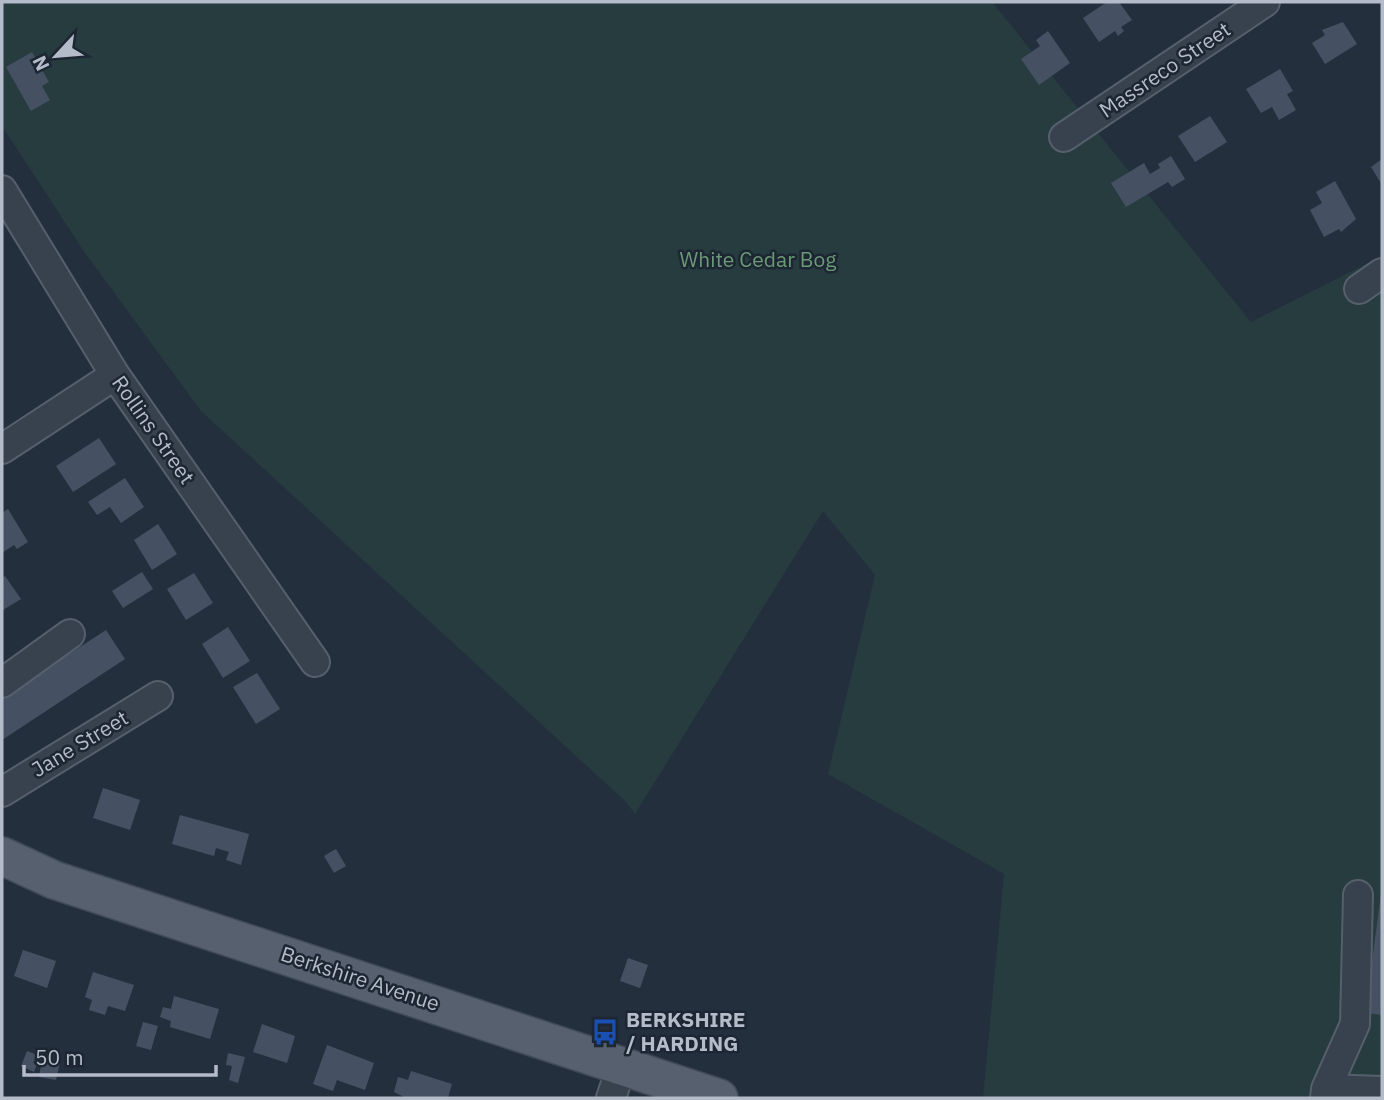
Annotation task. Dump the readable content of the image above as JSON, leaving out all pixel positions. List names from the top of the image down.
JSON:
{
  "streets": {
    "main road": ["Berkshire Avenue"],
    "street": ["Massreco Street", "Rollins Street", "Jane Street"]
  },
  "parks": ["White Cedar Bog"],
  "places": {
    "bus stop": ["BERKSHIRE / HARDING"]
  },
  "scale_bar": "50 m",
  "north": "bottom left"
}
